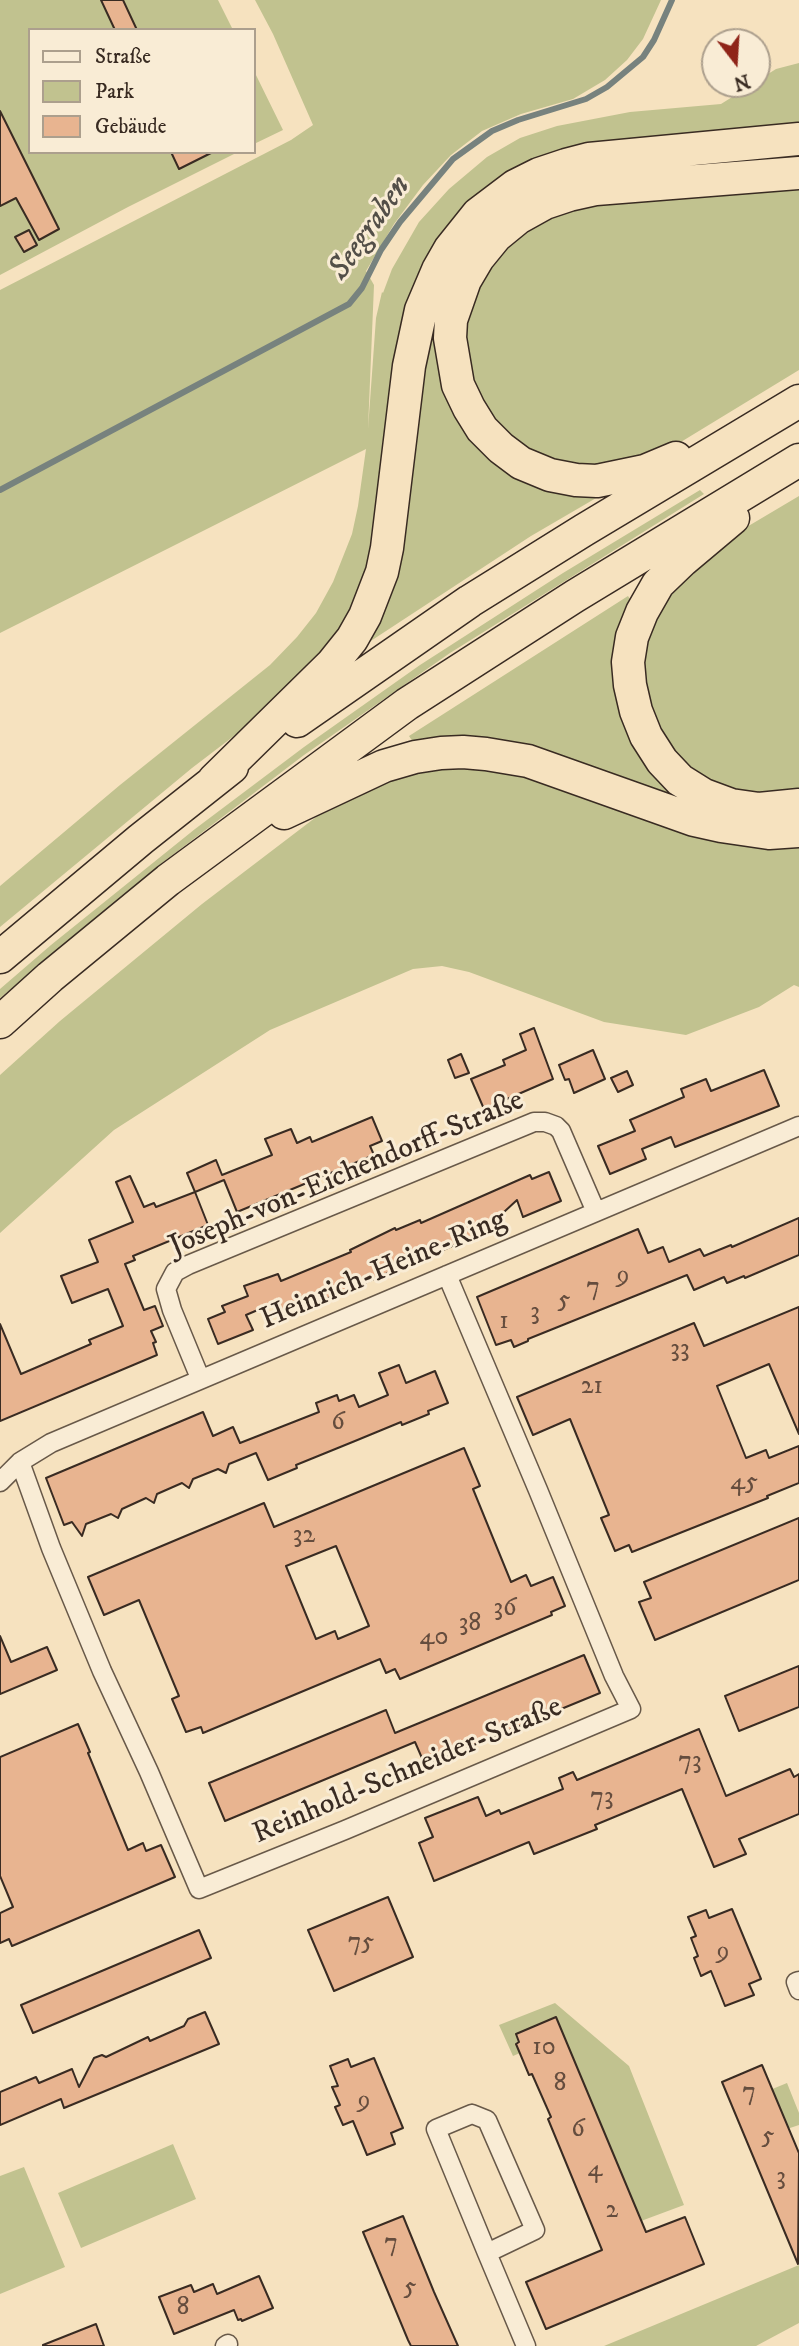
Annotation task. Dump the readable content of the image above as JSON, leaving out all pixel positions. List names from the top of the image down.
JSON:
{
  "streets": {
    "street": ["Joseph-von-Eichendorff-Straße", "Heinrich-Heine-Ring", "Reinhold-Schneider-Straße"]
  },
  "crossings": [
    ["Joseph-von-Eichendorff-Straße", "Heinrich-Heine-Ring"],
    ["Heinrich-Heine-Ring", "Reinhold-Schneider-Straße"]
  ],
  "water": ["Seegraben"],
  "house_numbers": [
    "9",
    "7",
    "5",
    "3",
    "1",
    "33",
    "21",
    "6",
    "45",
    "32",
    "36",
    "38",
    "40",
    "73",
    "73",
    "75",
    "9",
    "10",
    "8",
    "7",
    "9",
    "6",
    "5",
    "4",
    "3",
    "2",
    "7",
    "5",
    "8"
  ],
  "legend": ["Straße", "Park", "Gebäude"],
  "north": "bottom"
}
